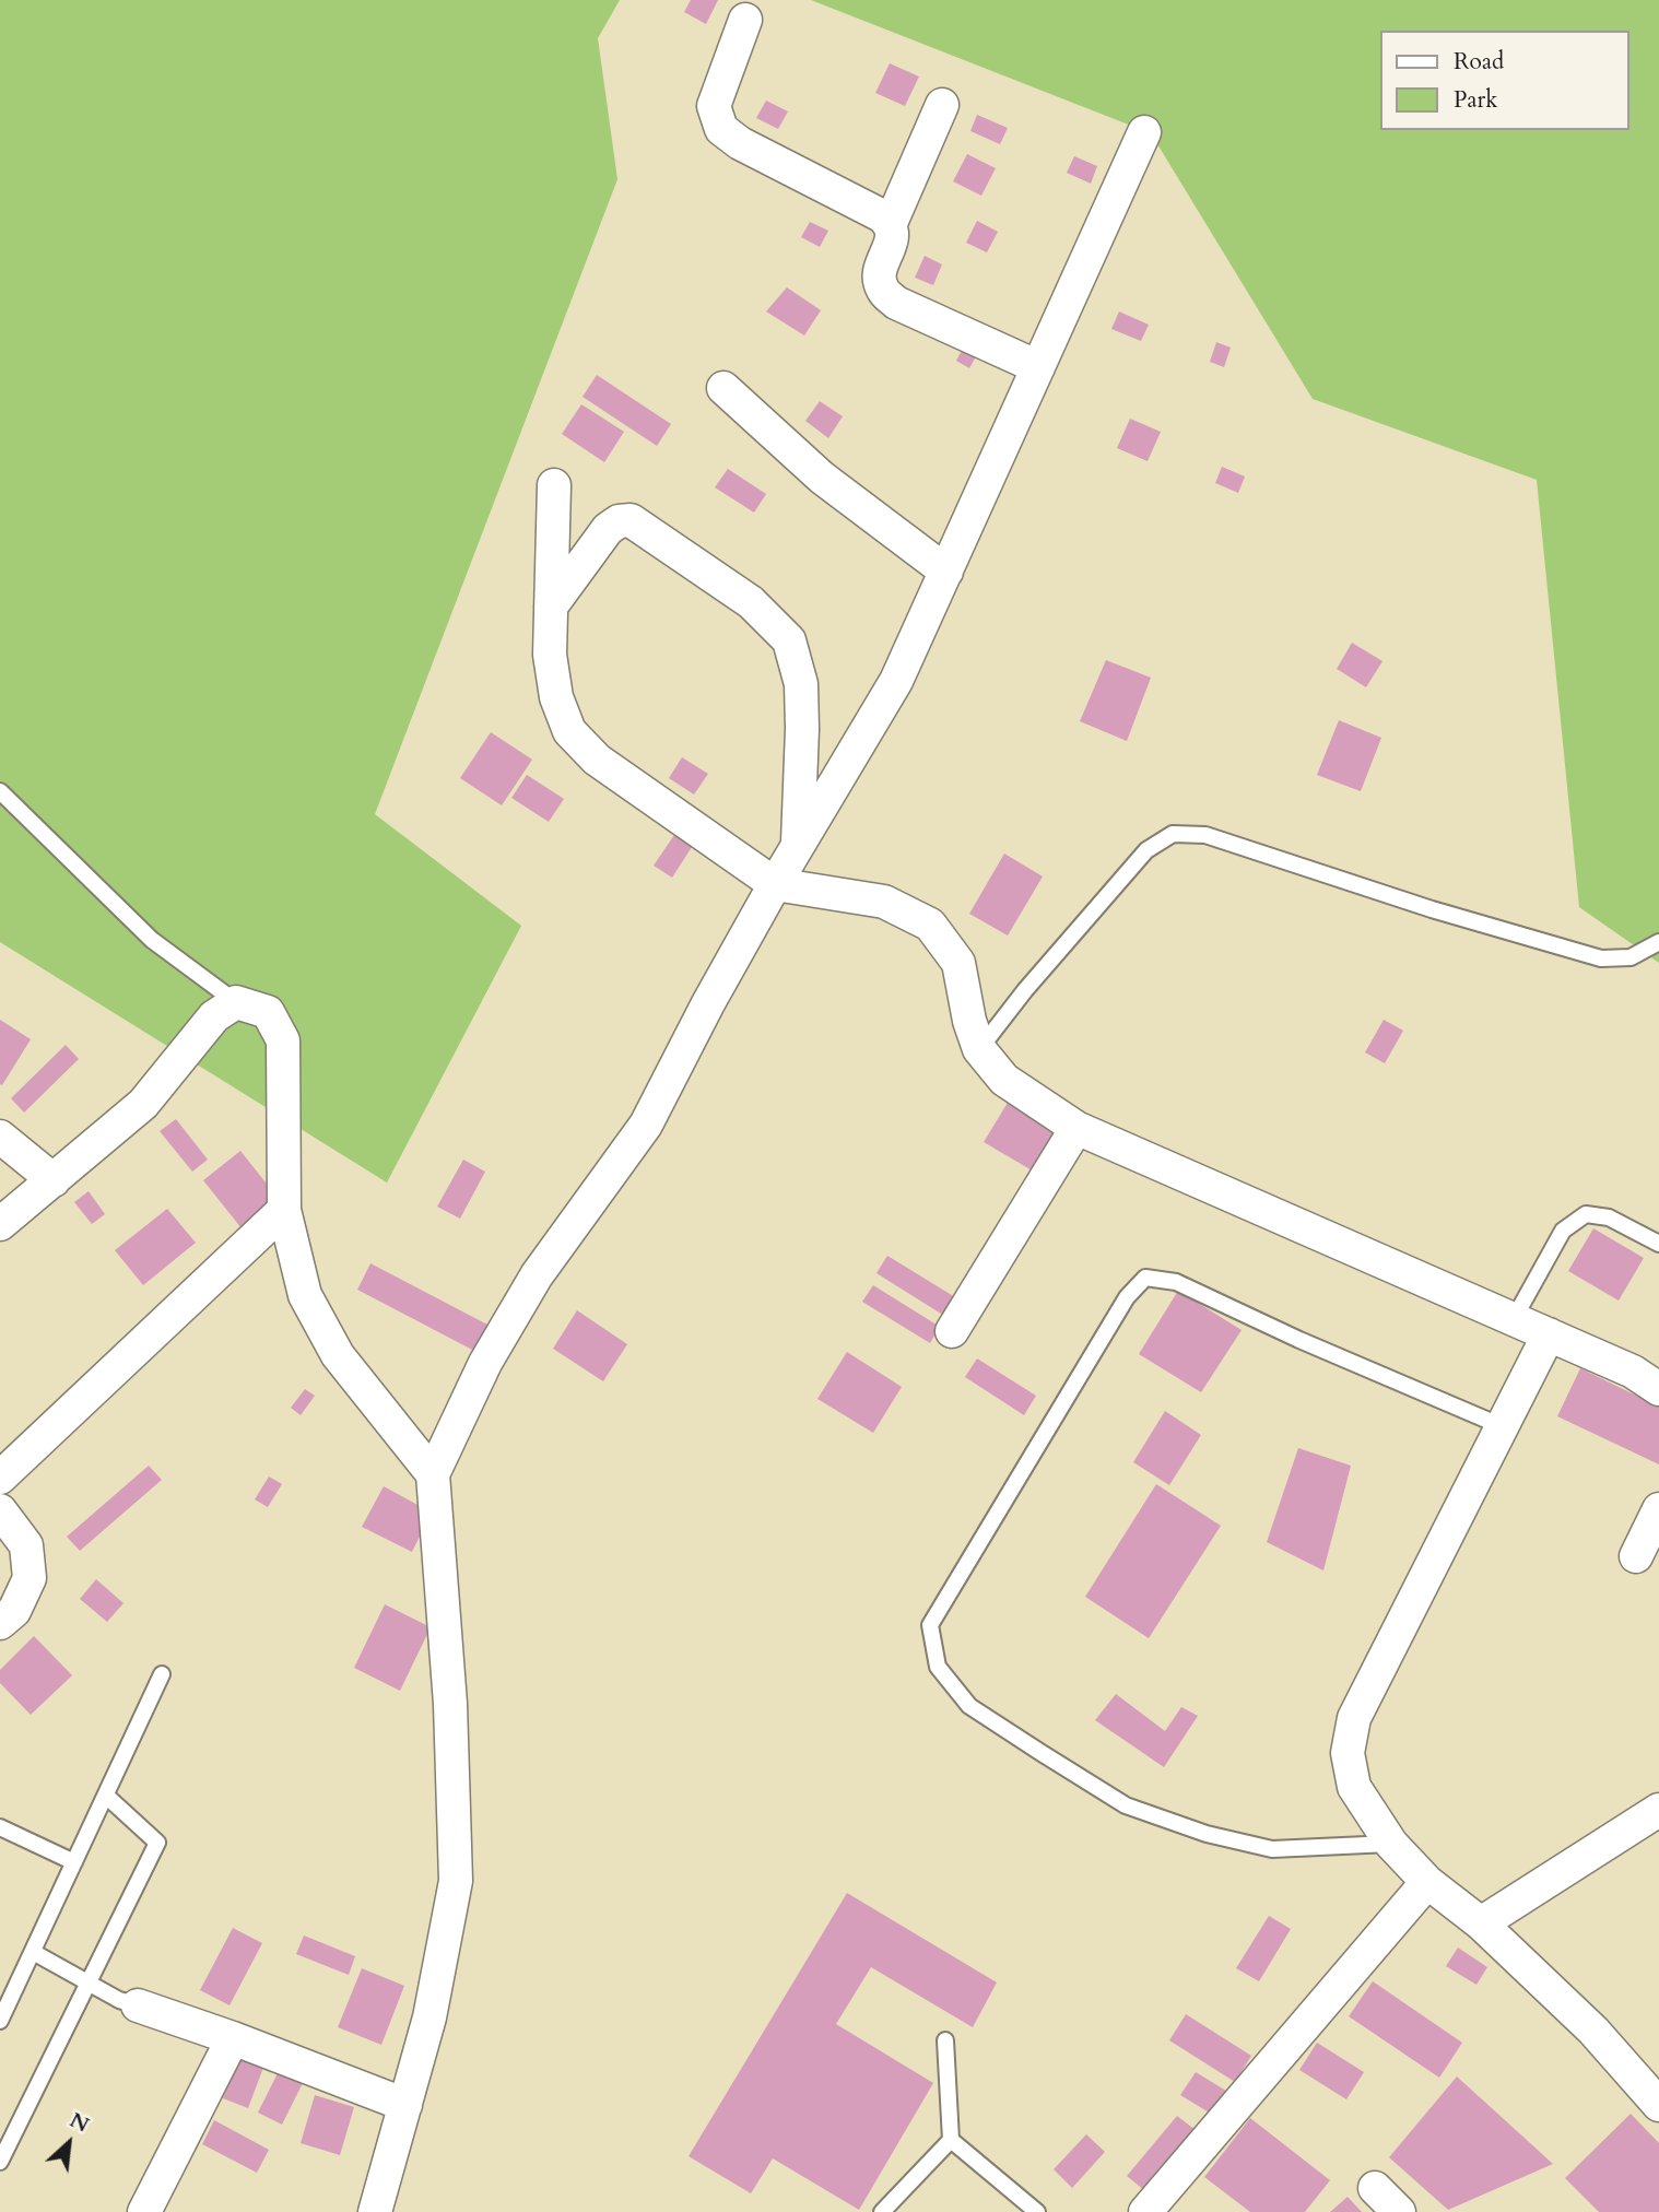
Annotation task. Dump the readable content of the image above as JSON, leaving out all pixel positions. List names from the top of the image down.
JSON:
{
  "legend": ["Road", "Park"],
  "north": "top right"
}
